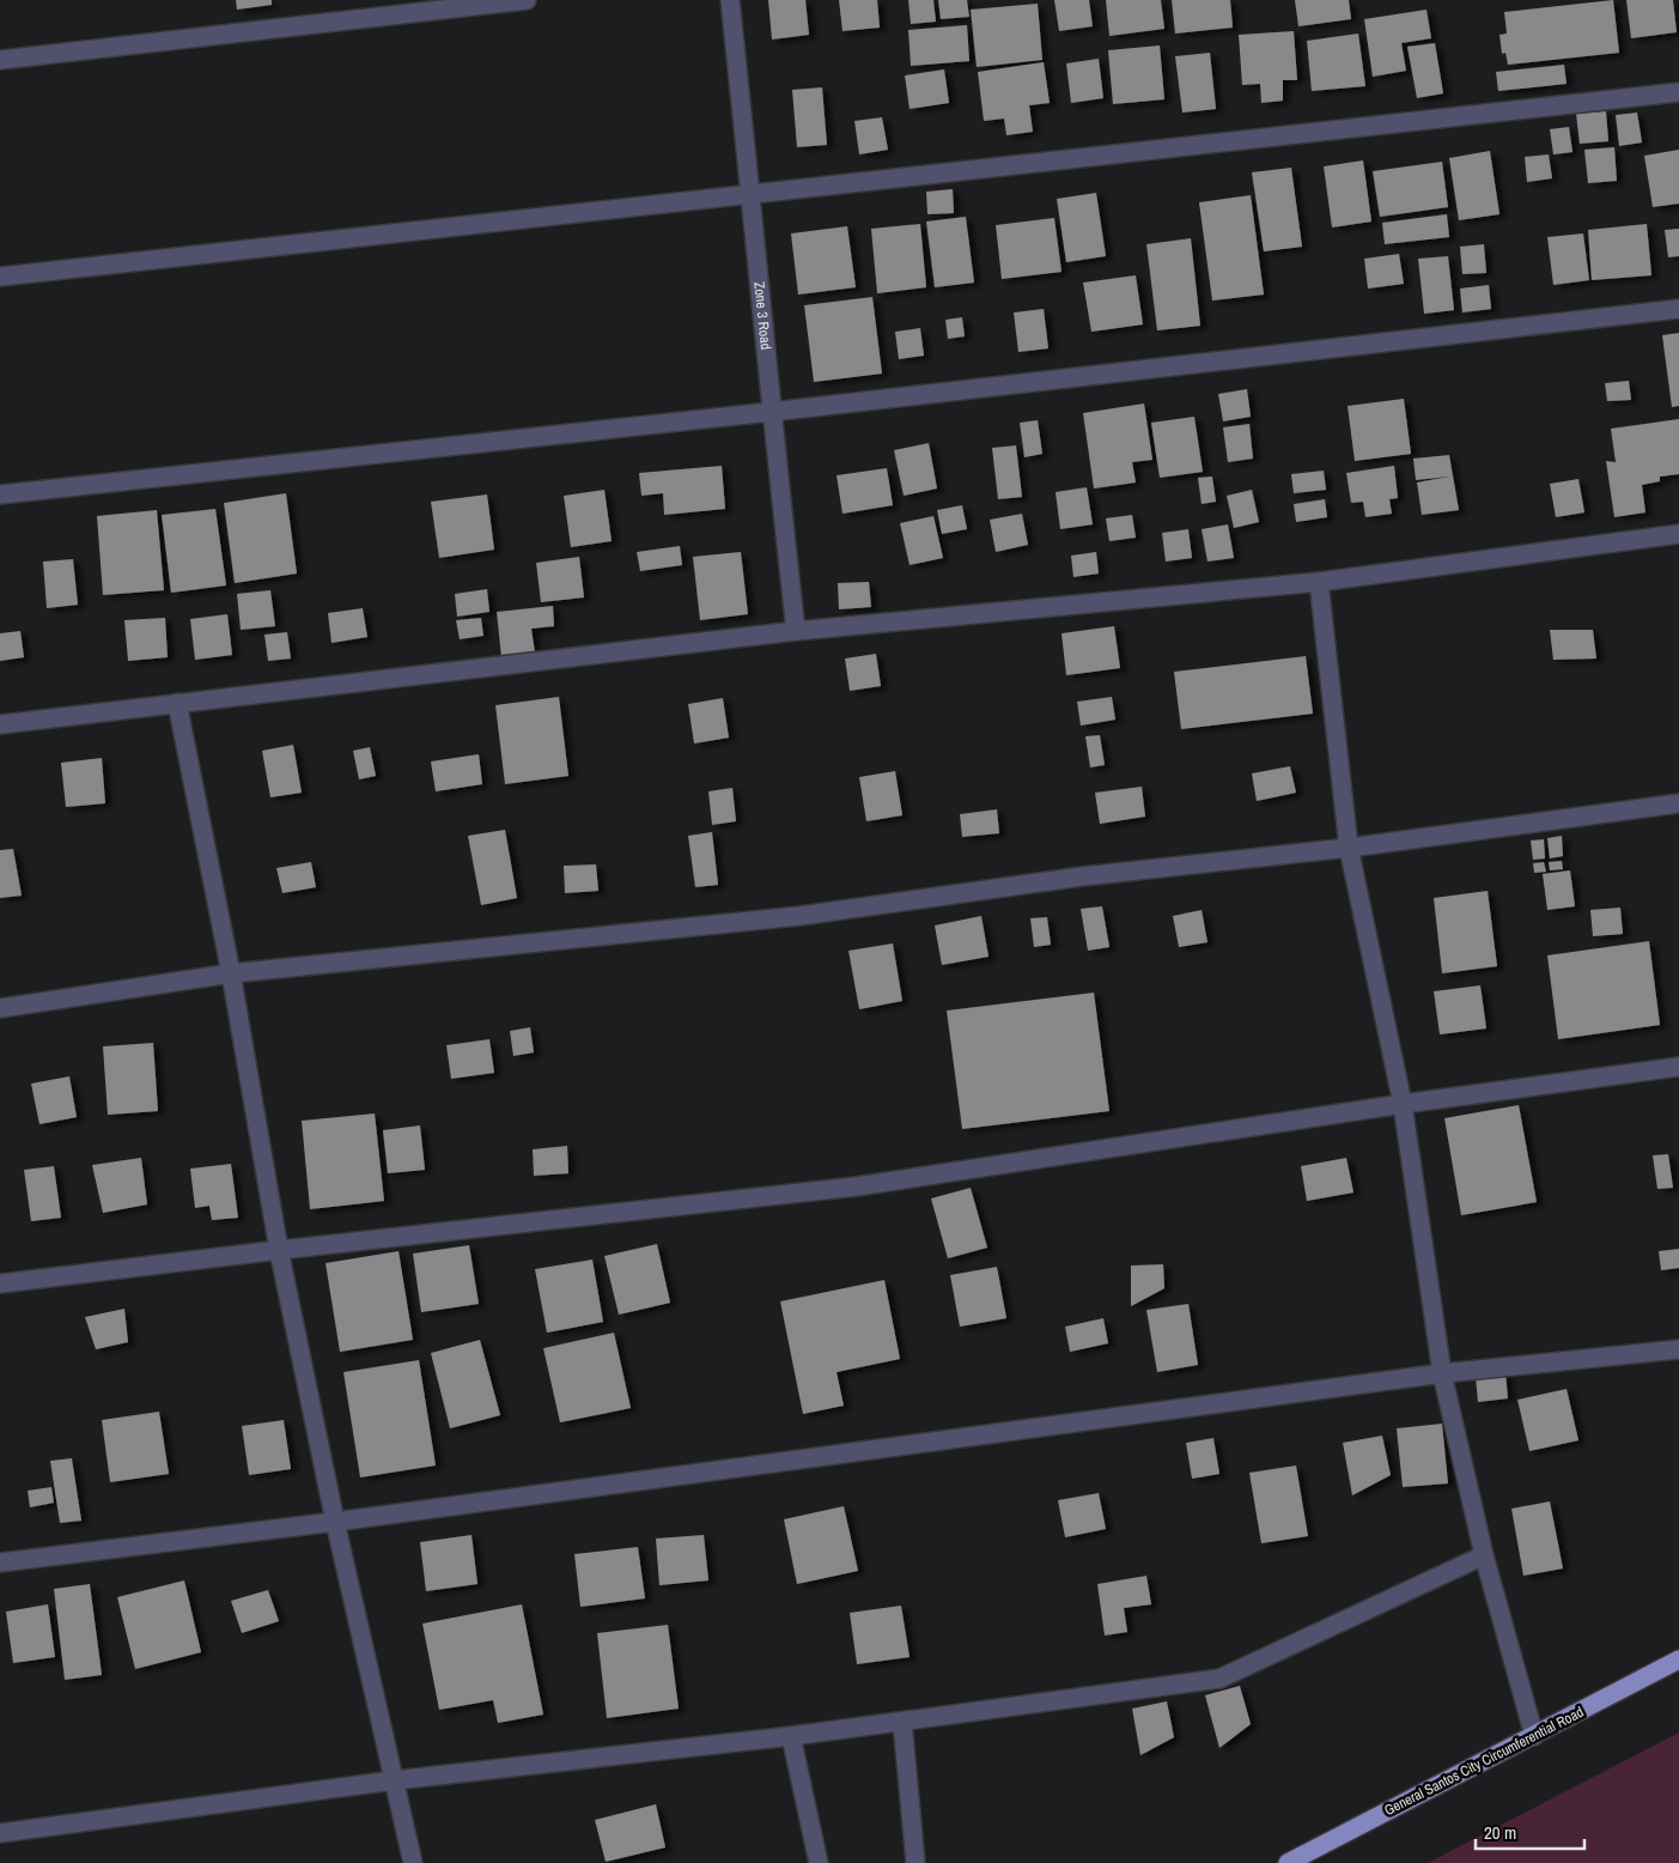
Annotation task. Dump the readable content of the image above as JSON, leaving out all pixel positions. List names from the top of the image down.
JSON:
{
  "streets": {
    "main road": ["General Santos City Circumferential Road"],
    "street": ["Zone 3 Road"]
  },
  "scale_bar": "20 m"
}
